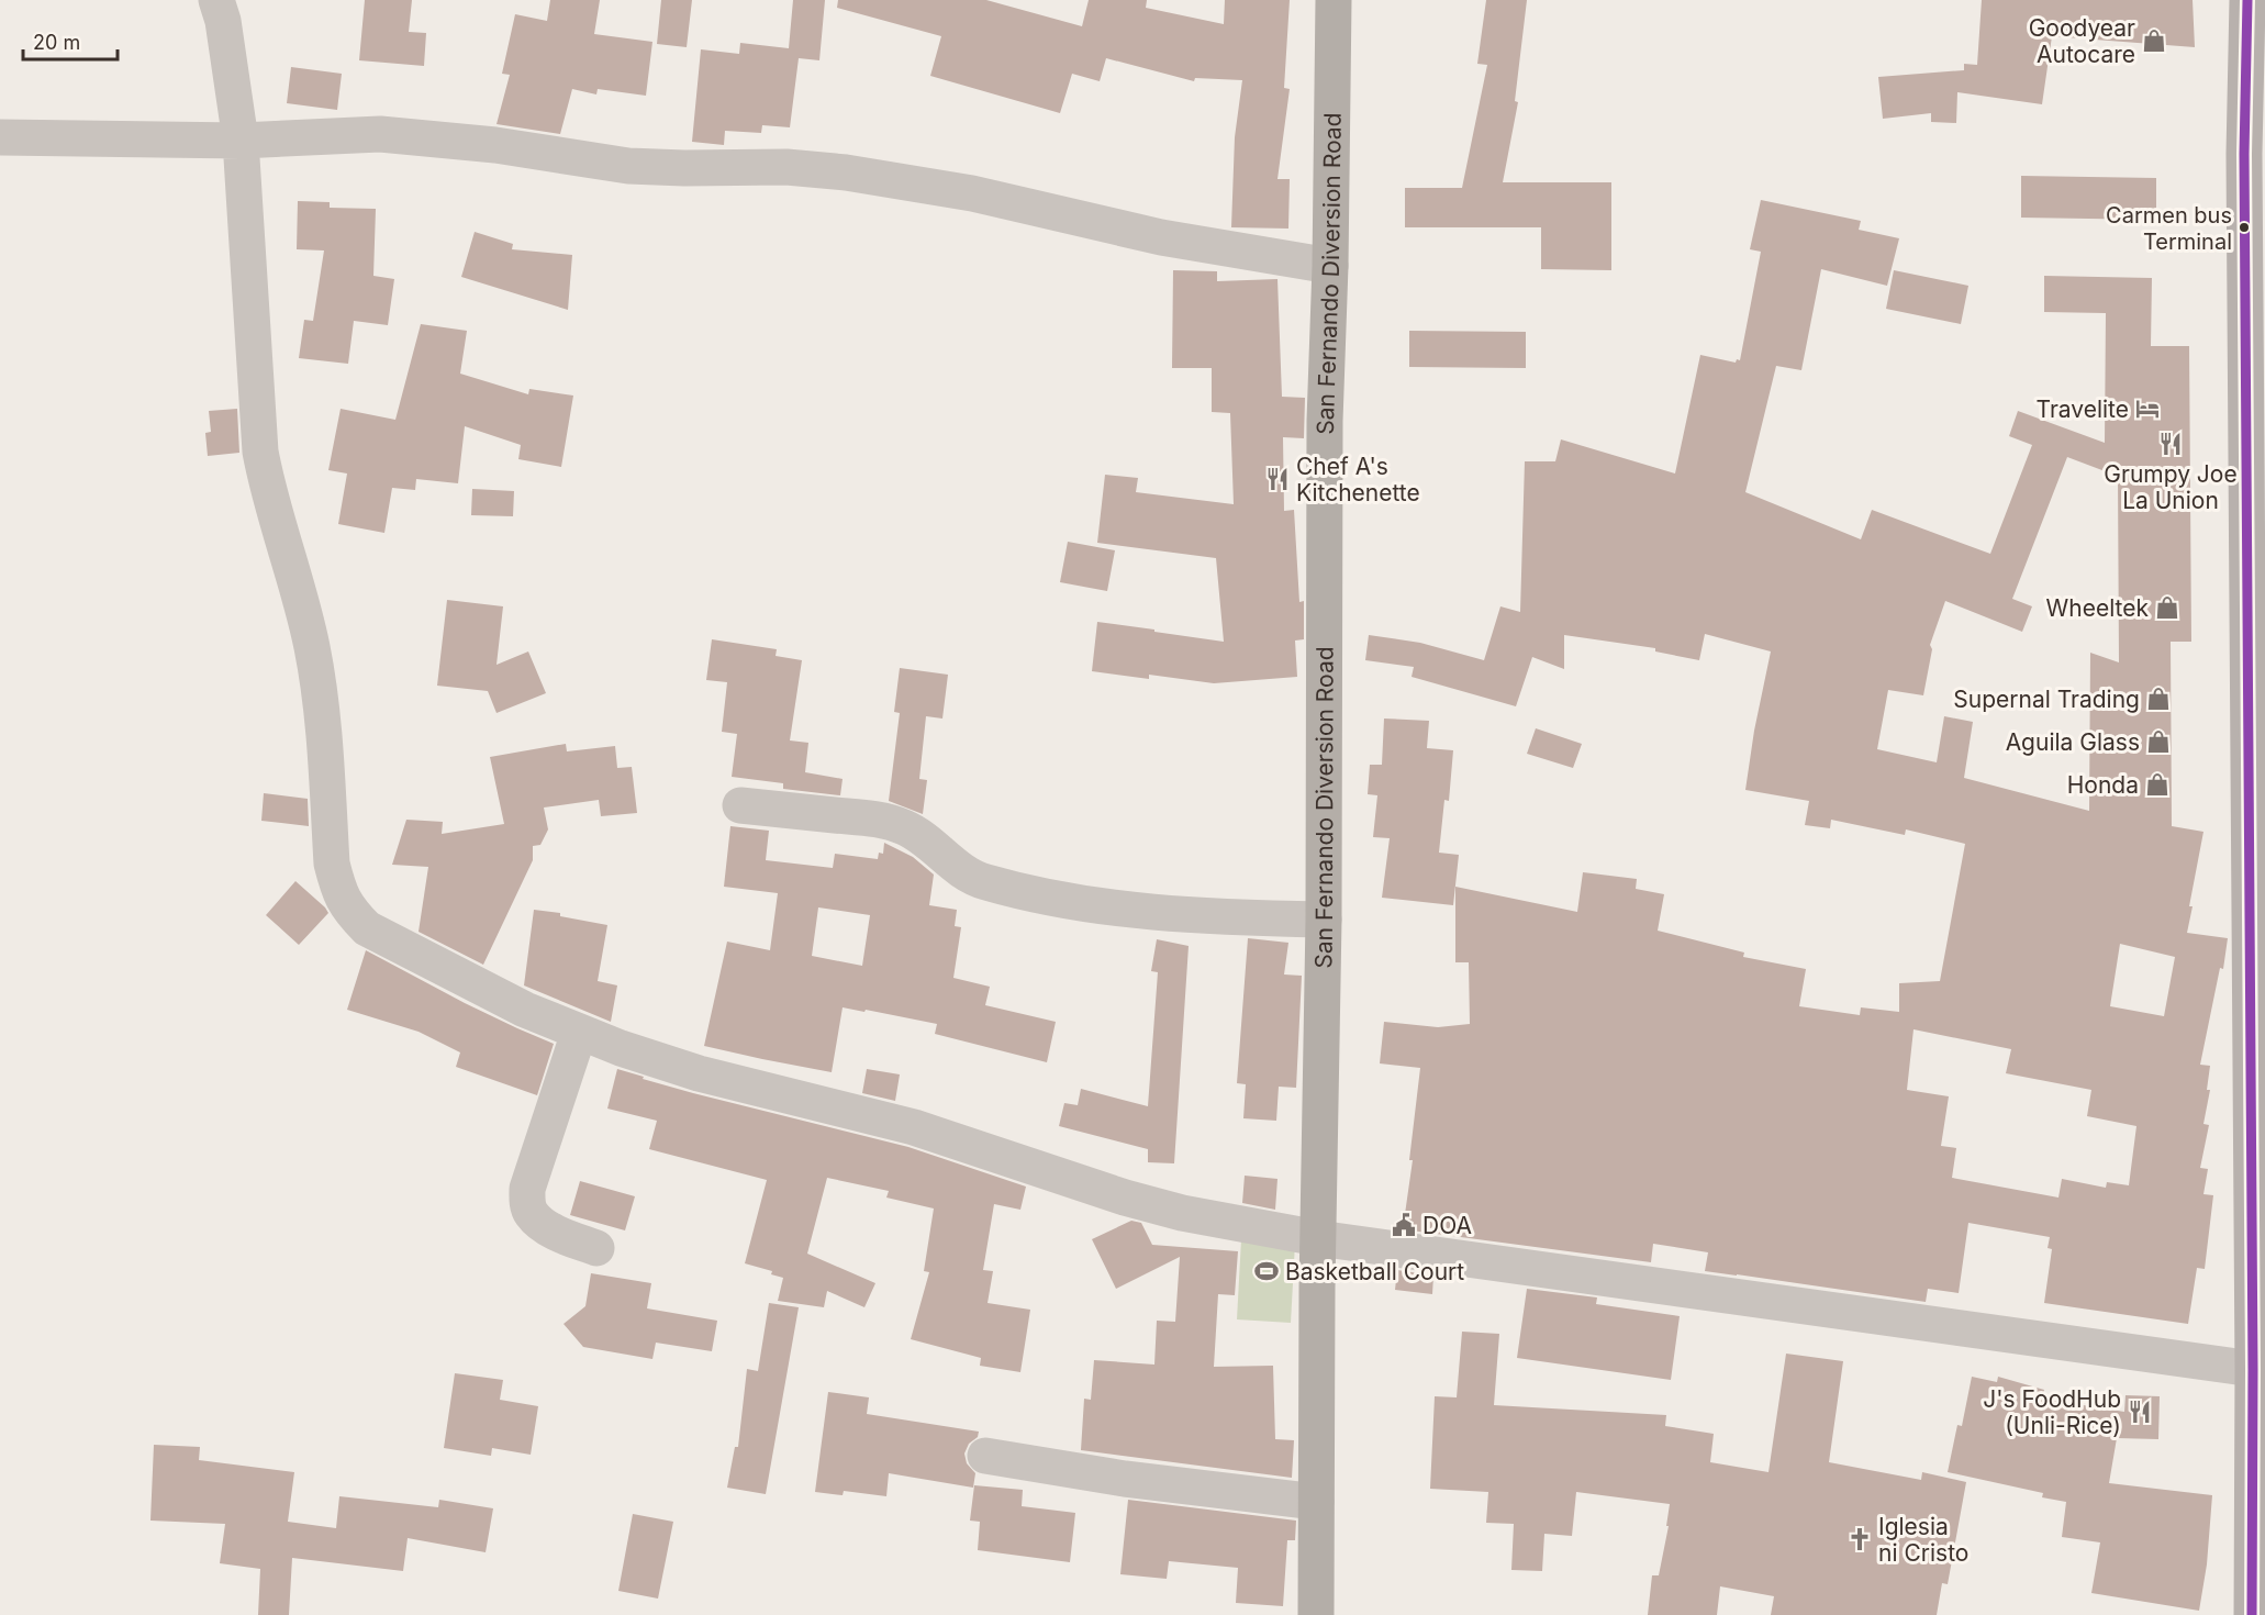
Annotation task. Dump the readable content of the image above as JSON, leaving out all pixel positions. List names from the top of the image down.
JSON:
{
  "streets": {
    "highway": ["San Fernando Diversion Road"]
  },
  "places": {
    "shop": [
      "Goodyear Autocare",
      "Wheeltek",
      "Supernal Trading",
      "Aguila Glass",
      "Honda"
    ],
    "other": ["Carmen bus Terminal"],
    "hotel": ["Travelite"],
    "restaurant": ["Grumpy Joe La Union", "Chef A's Kitchenette", "J's FoodHub (Unli-Rice)"],
    "public building": ["DOA"],
    "sports": ["Basketball Court"],
    "church": ["Iglesia ni Cristo"]
  },
  "scale_bar": "20 m"
}
